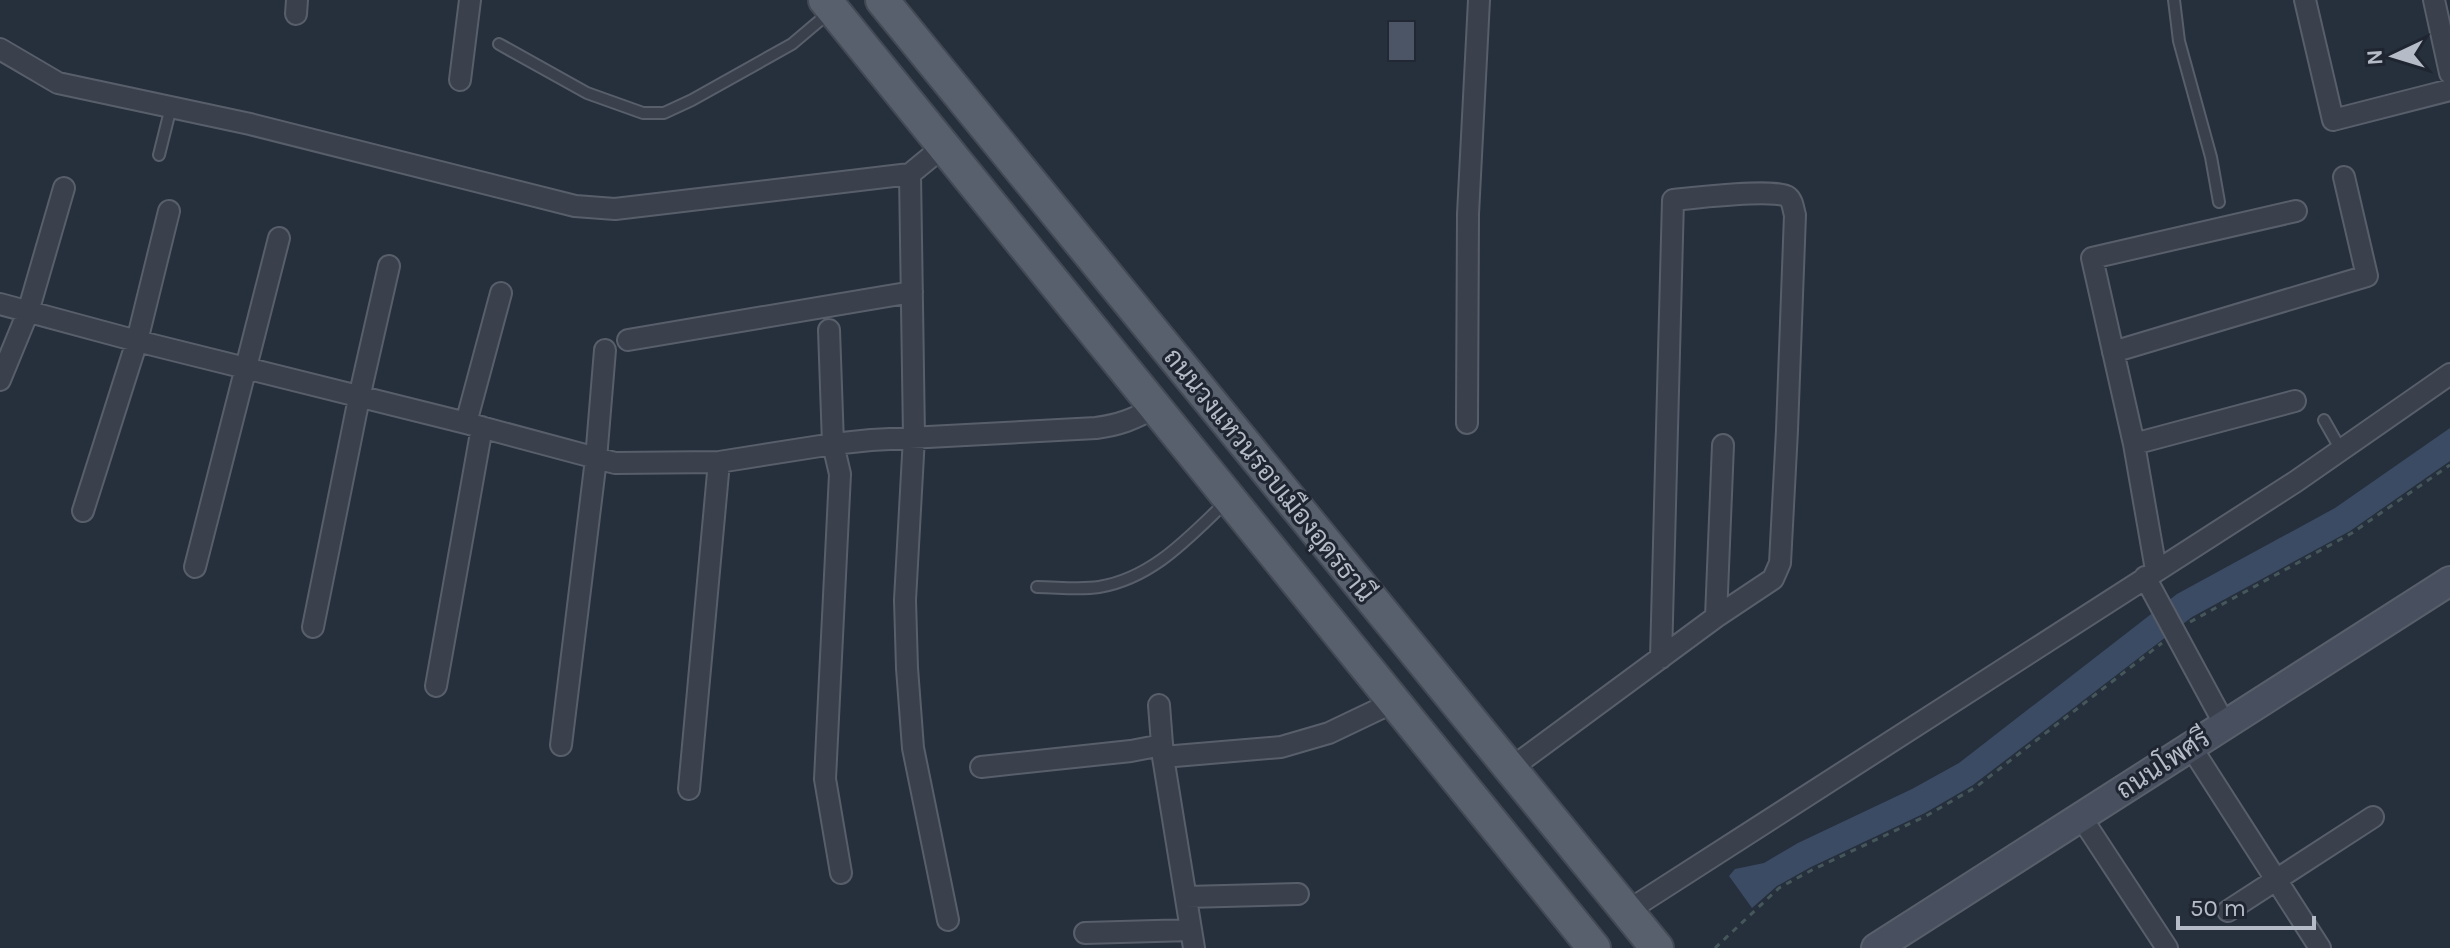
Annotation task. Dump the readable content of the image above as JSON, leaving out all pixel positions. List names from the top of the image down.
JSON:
{
  "streets": {
    "main road": ["ถนนวงแหวนรอบเมืองอุดรธานี", "ถนนโพศรี"]
  },
  "scale_bar": "50 m",
  "north": "left"
}
